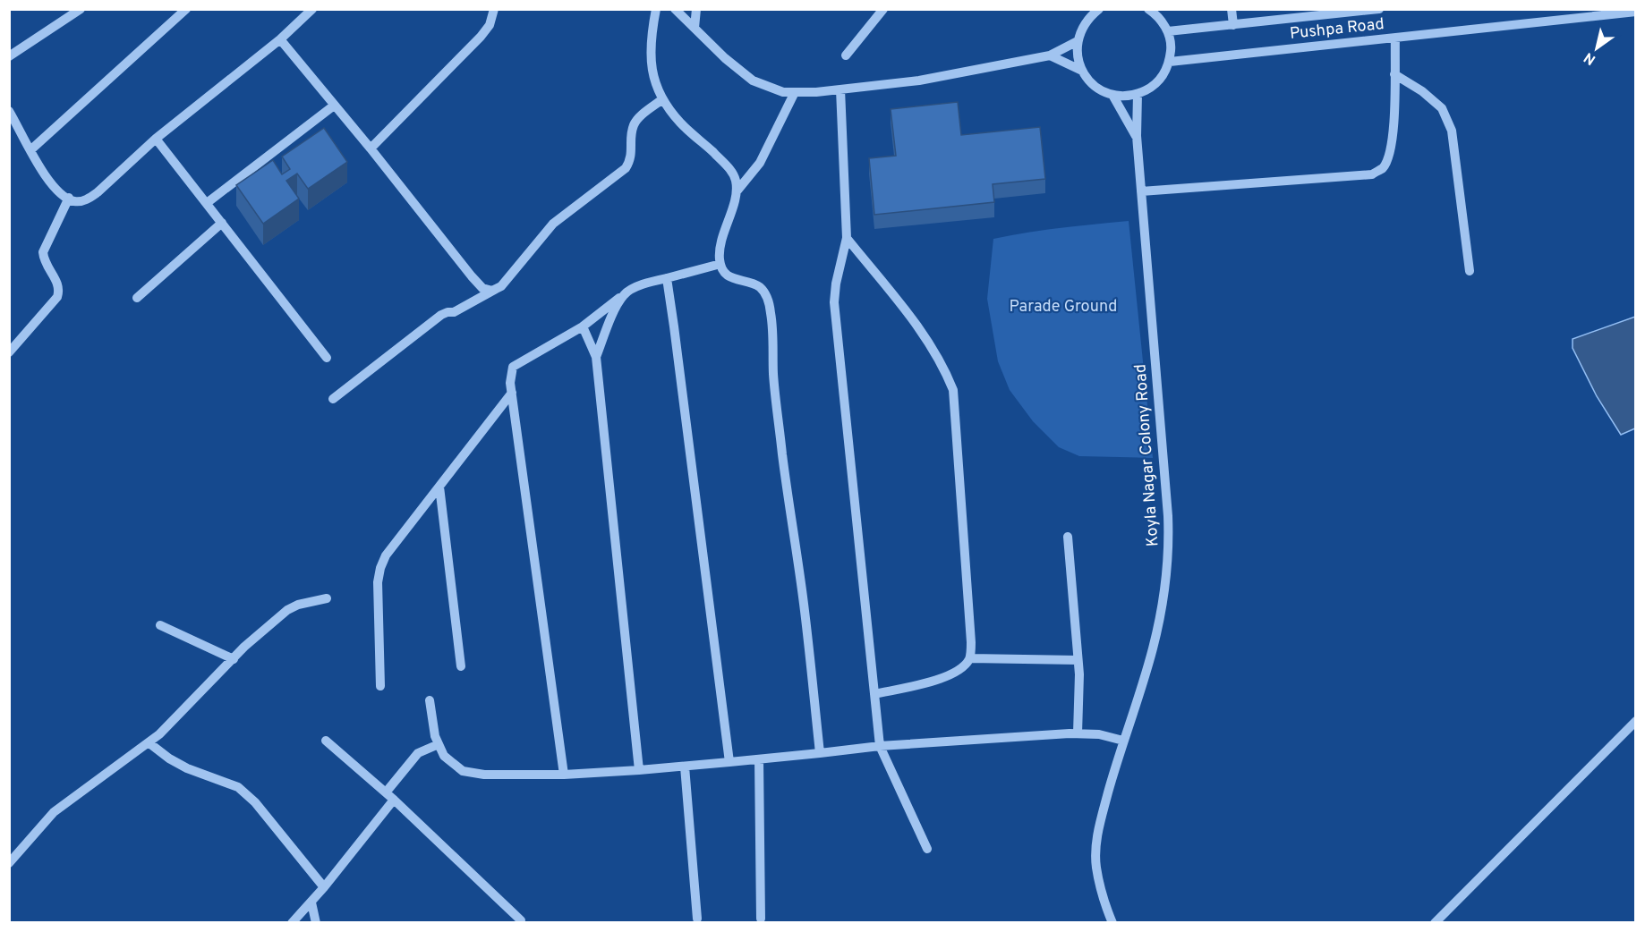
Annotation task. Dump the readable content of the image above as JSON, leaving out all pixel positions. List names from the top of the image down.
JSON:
{
  "streets": {
    "street": ["Pushpa Road", "Koyla Nagar Colony Road"]
  },
  "parks": ["Parade Ground"],
  "north": "bottom left"
}
